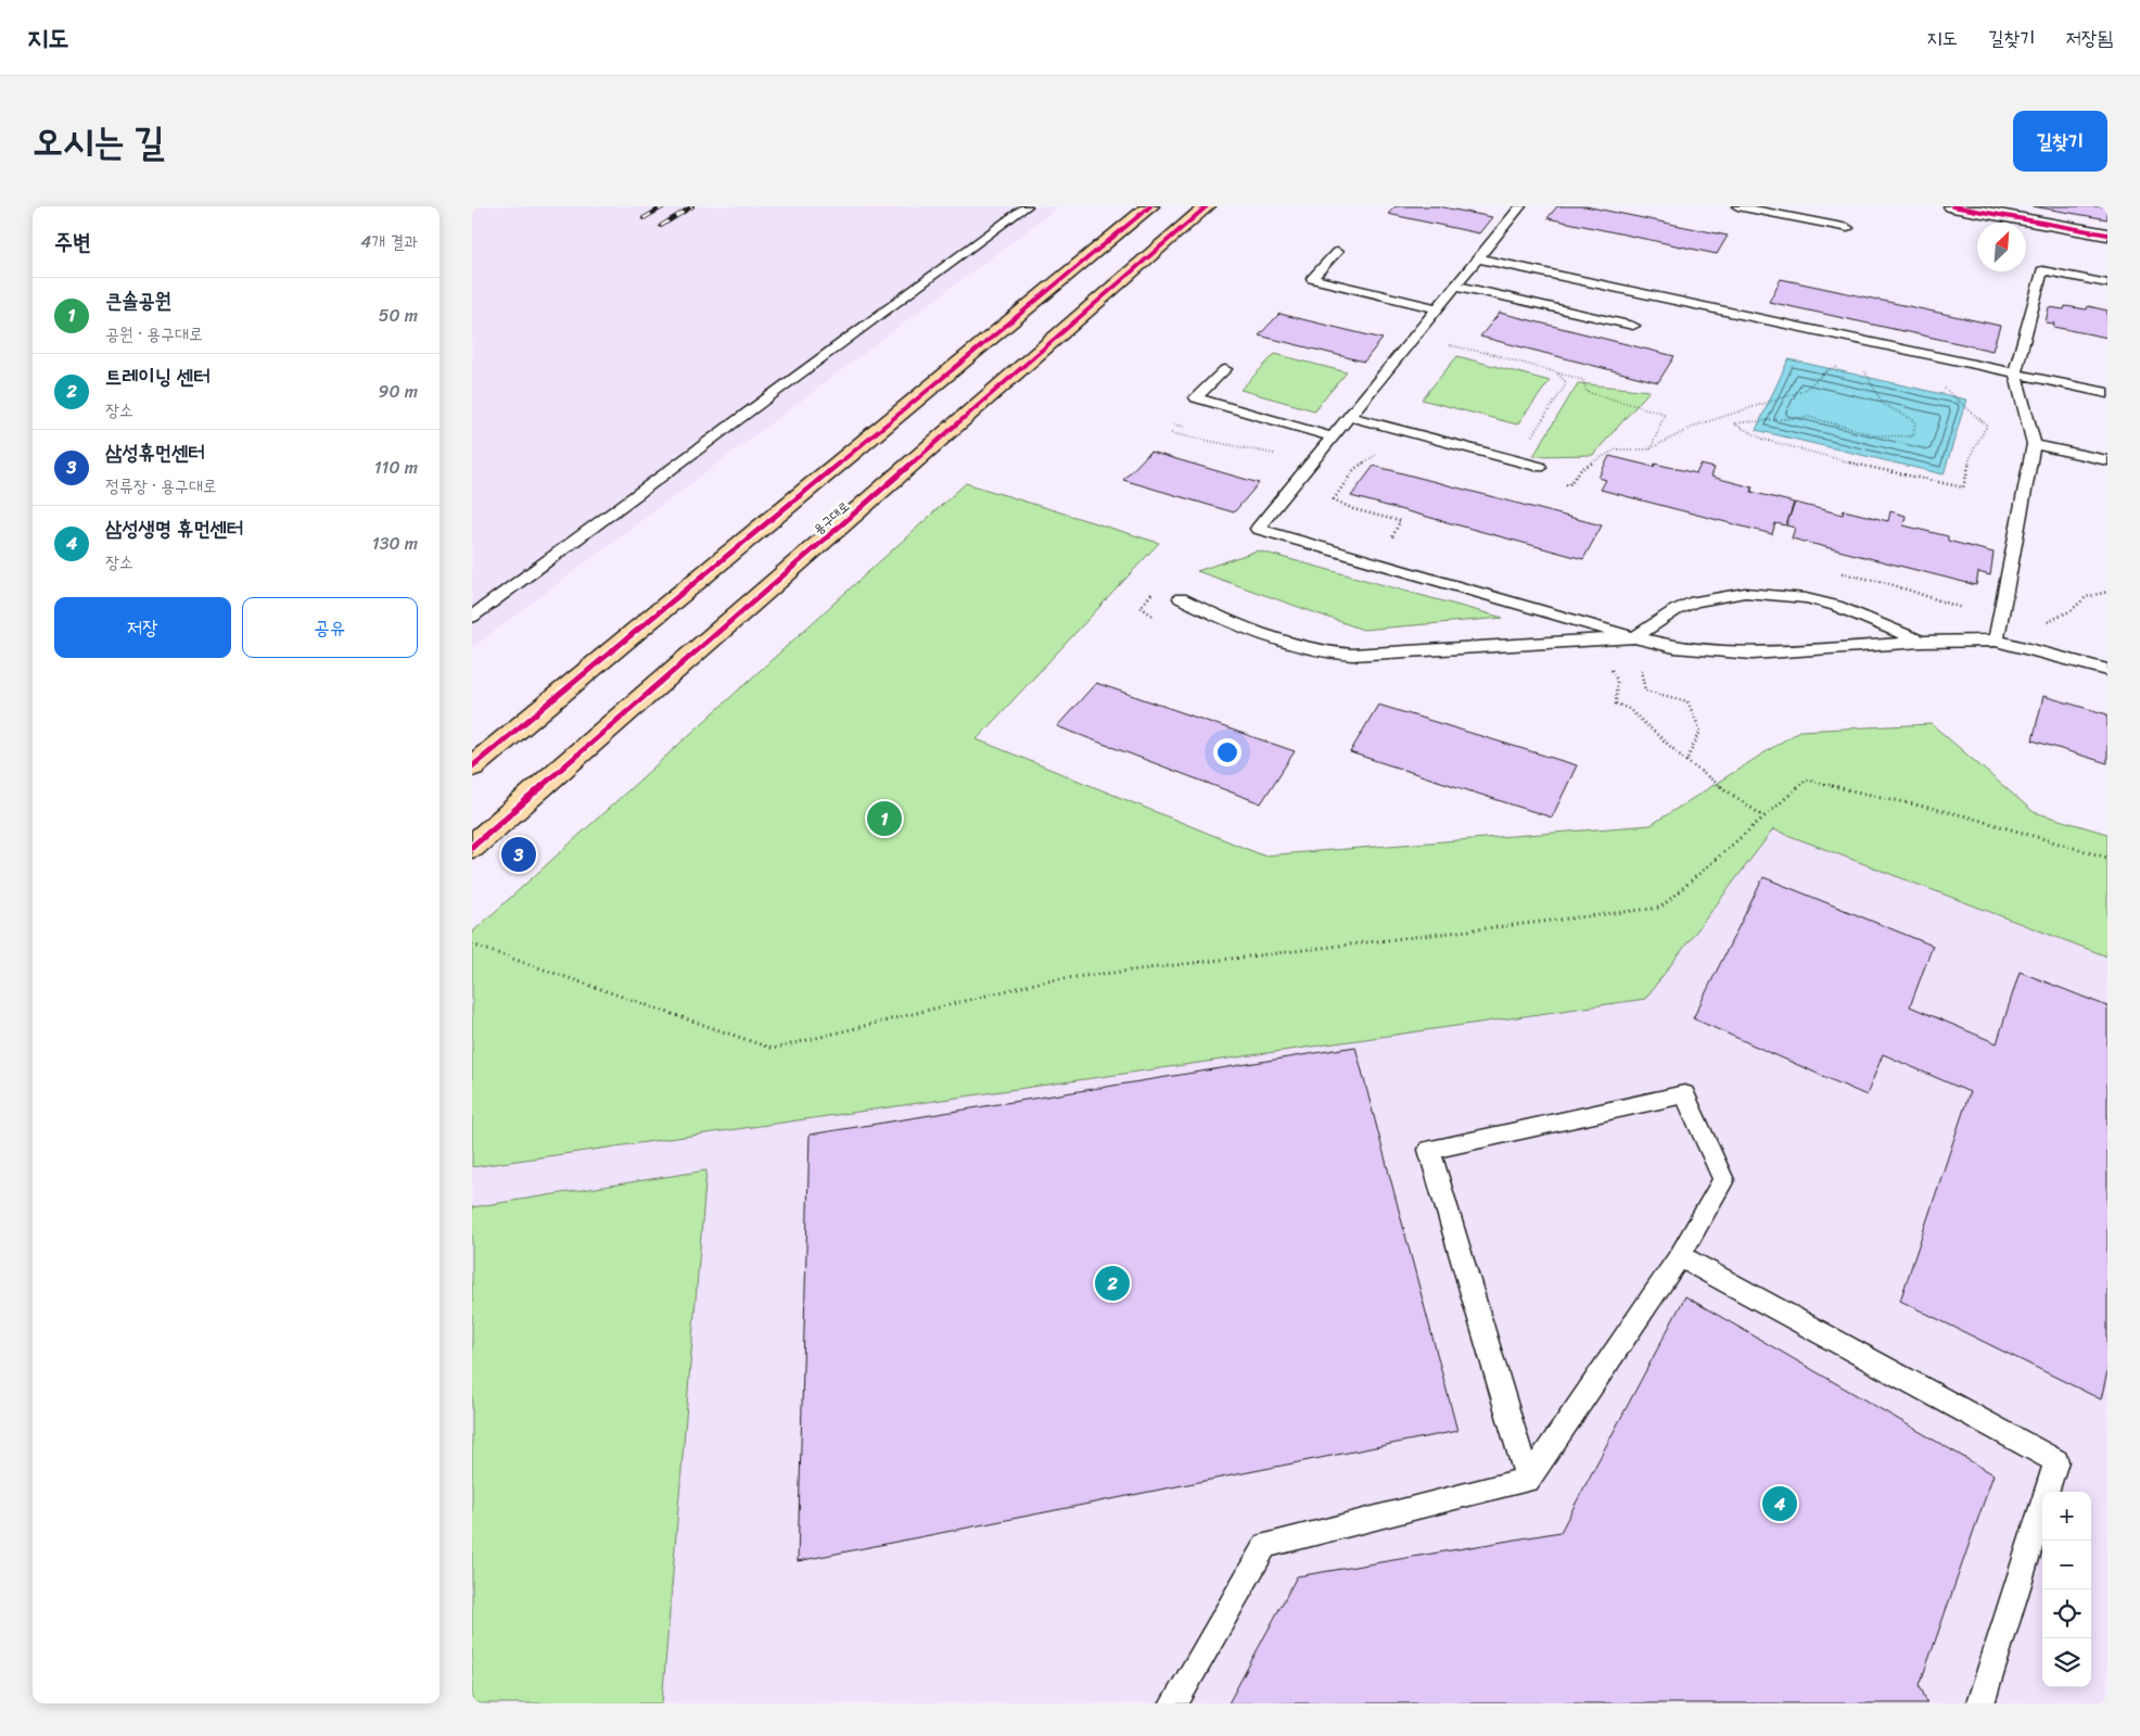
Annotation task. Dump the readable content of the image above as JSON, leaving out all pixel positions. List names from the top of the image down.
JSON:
{
  "streets": {
    "main road": ["용구대로"]
  },
  "north": "top right",
  "page": {
    "header": "지도",
    "nav": ["지도", "길찾기", "저장됨"],
    "title": "오시는 길",
    "buttons": [
      "길찾기",
      ["저장", "공유"]
    ],
    "heading": ["주변", "4개 결과"],
    "list": [
      {
        "mark": "1",
        "name": "큰솔공원",
        "note": "공원 · 용구대로",
        "value": "50 m"
      },
      {
        "mark": "2",
        "name": "트레이닝 센터",
        "note": "장소",
        "value": "90 m"
      },
      {
        "mark": "3",
        "name": "삼성휴먼센터",
        "note": "정류장 · 용구대로",
        "value": "110 m"
      },
      {
        "mark": "4",
        "name": "삼성생명 휴먼센터",
        "note": "장소",
        "value": "130 m"
      }
    ],
    "pins": [
      "1",
      "3",
      "2",
      "4"
    ],
    "map_buttons": ["+", "−"]
  }
}
